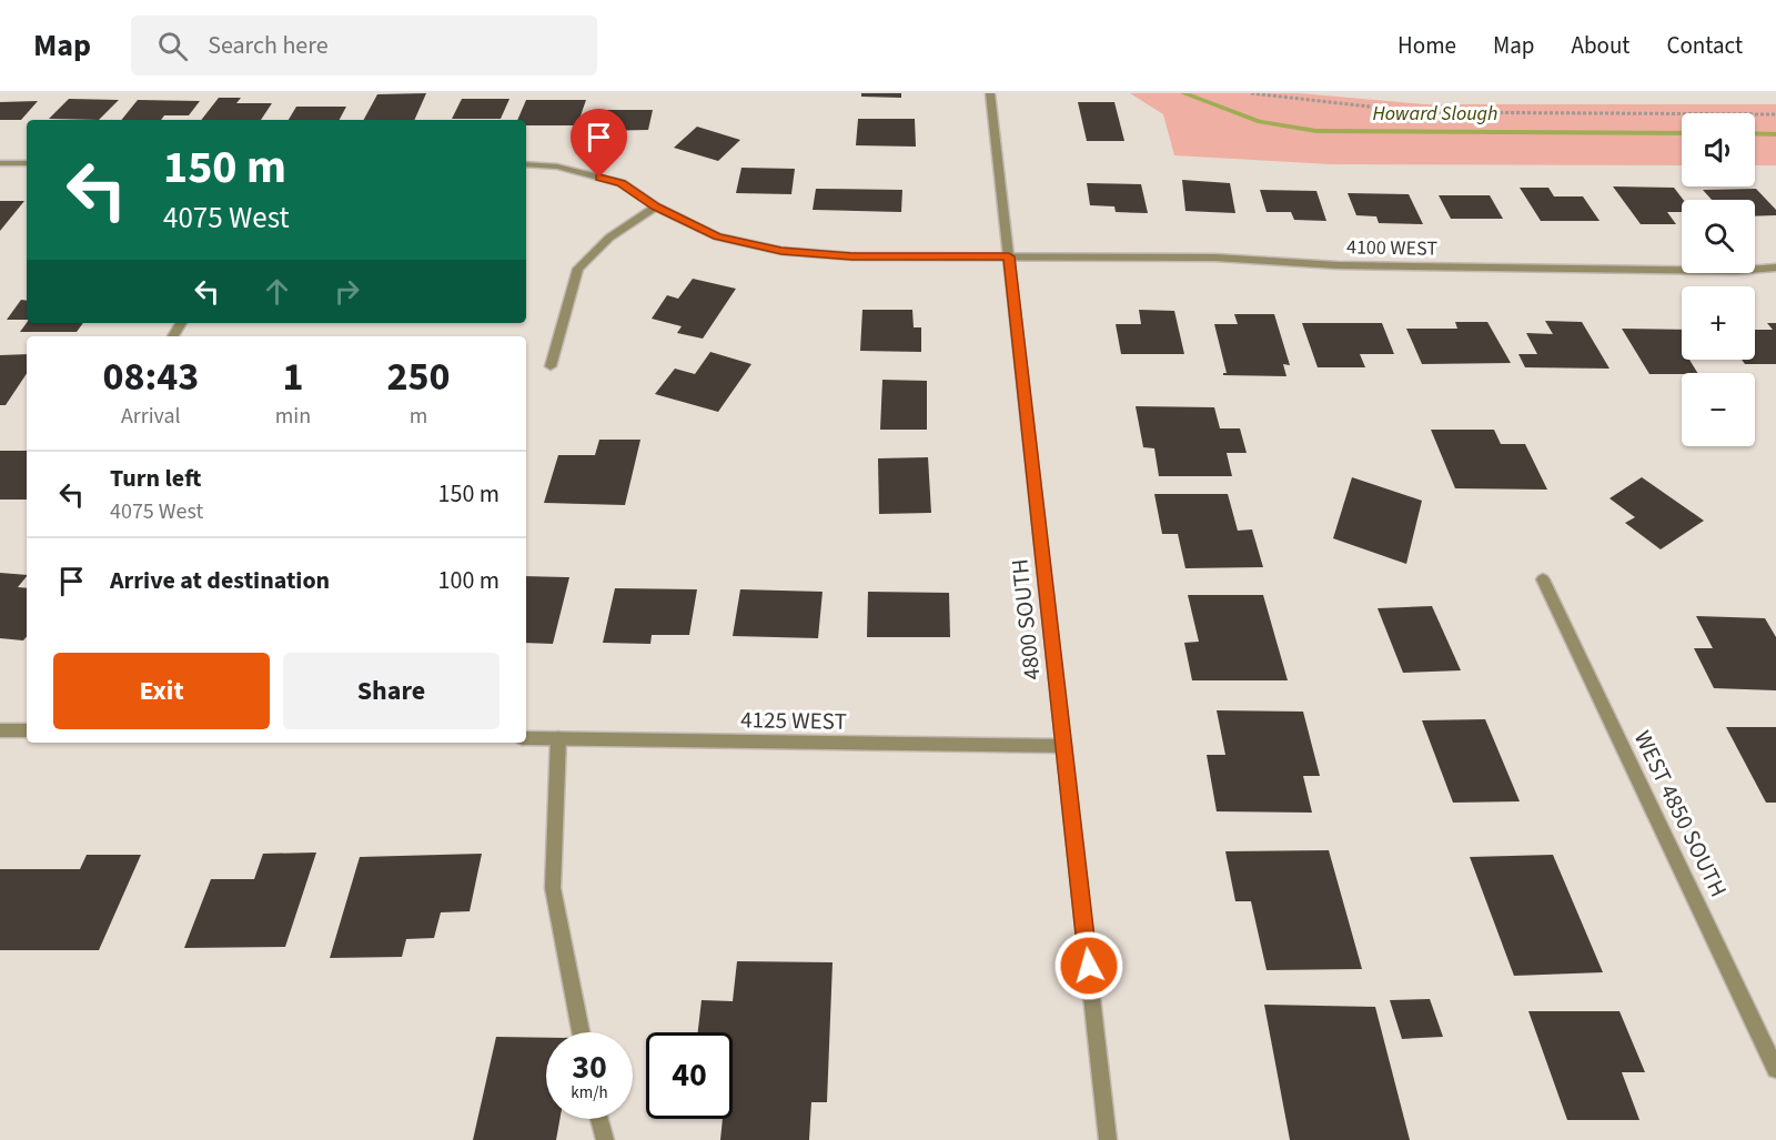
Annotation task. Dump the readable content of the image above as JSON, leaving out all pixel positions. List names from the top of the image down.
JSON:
{
  "streets": {
    "street": [
      "4100 WEST",
      "4800 SOUTH",
      "4125 WEST",
      "WEST 4850 SOUTH"
    ]
  },
  "crossings": [
    ["4100 WEST", "4800 SOUTH"],
    ["4800 SOUTH", "4125 WEST"]
  ],
  "water": ["Howard Slough"],
  "page": {
    "header": "Map",
    "search": "Search here",
    "nav": [
      "Home",
      "Map",
      "About",
      "Contact"
    ],
    "map_buttons": ["+", "−"],
    "turn": ["150 m", "4075 West"],
    "eta": [
      "08:43",
      "Arrival",
      "1",
      "min",
      "250",
      "m"
    ],
    "list": [
      {
        "name": "Turn left",
        "note": "4075 West",
        "value": "150 m"
      },
      {
        "name": "Arrive at destination",
        "value": "100 m"
      }
    ],
    "buttons": ["Exit", "Share"],
    "speed": "30 km/h",
    "limit": "40"
  }
}
